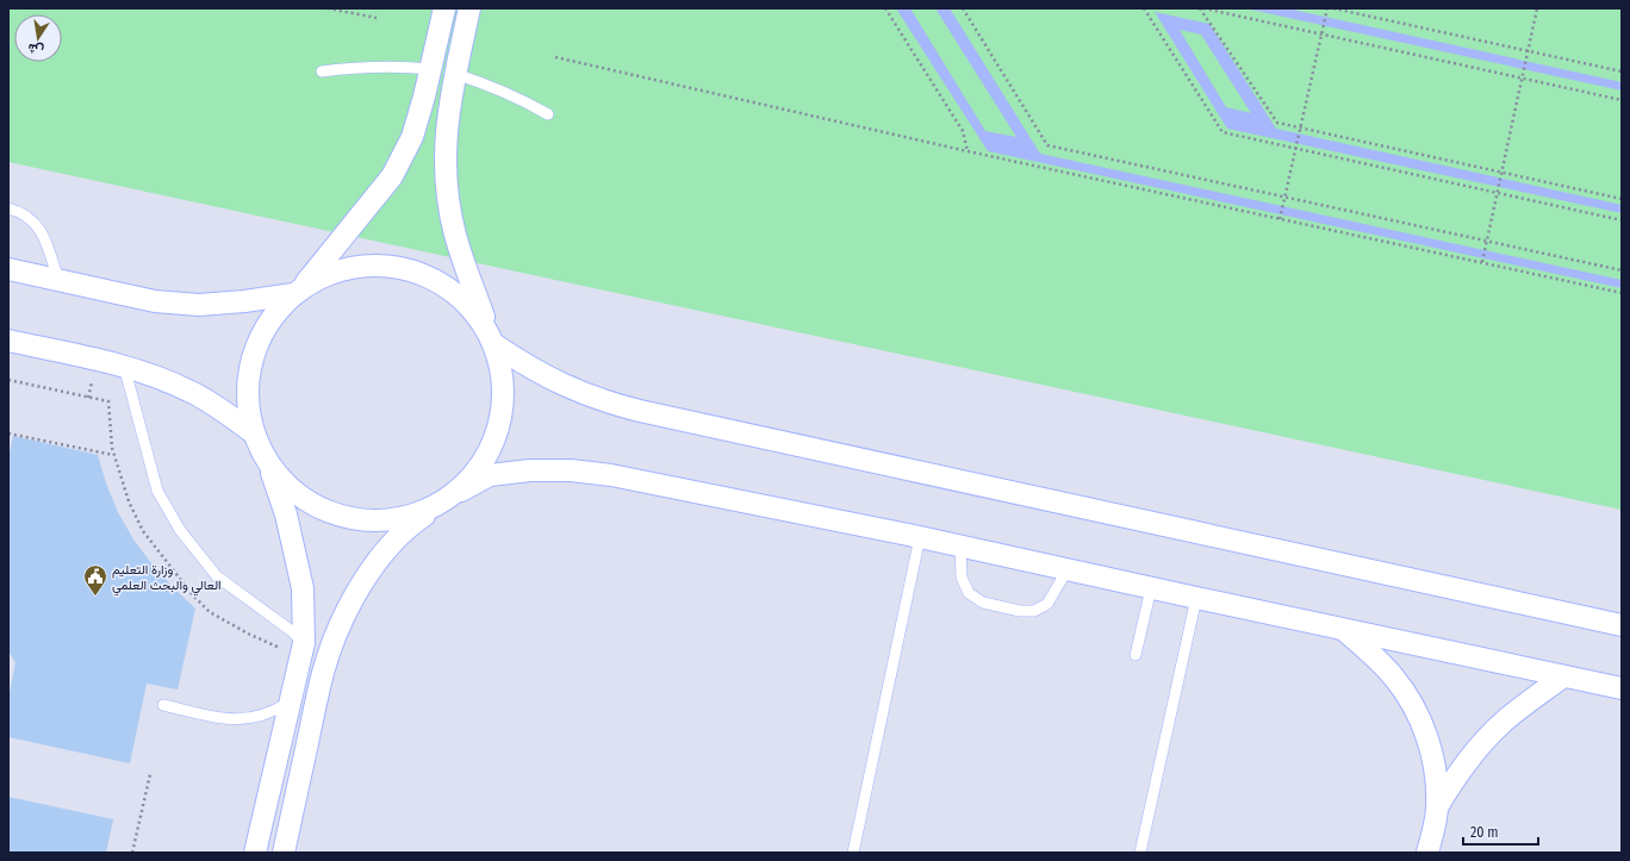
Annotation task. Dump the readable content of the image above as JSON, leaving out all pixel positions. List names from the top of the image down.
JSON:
{
  "places": {
    "public building": ["وزارة التعليم العالي والبحث العلمي"]
  },
  "scale_bar": "20 m",
  "north": "bottom"
}
